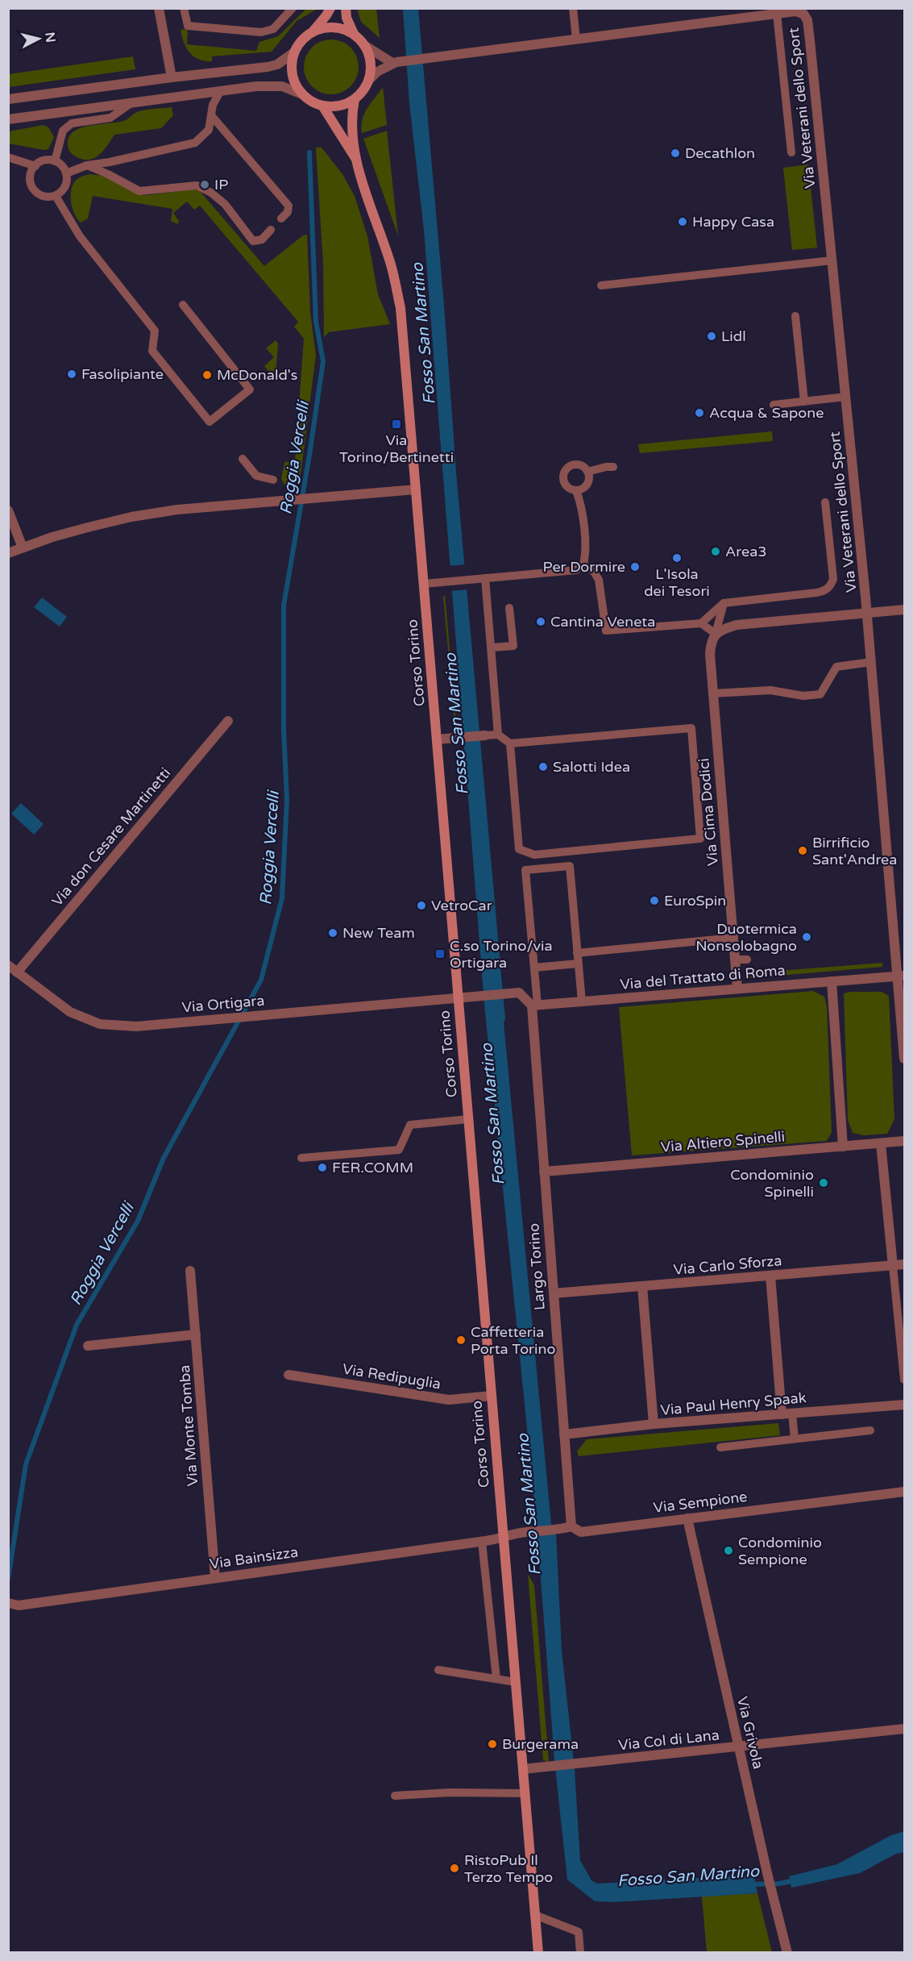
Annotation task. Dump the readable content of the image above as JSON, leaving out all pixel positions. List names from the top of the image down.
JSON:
{
  "streets": {
    "main road": ["Corso Torino"],
    "street": [
      "Via Veterani dello Sport",
      "Via Cima Dodici",
      "Via don Cesare Martinetti",
      "Via del Trattato di Roma",
      "Via Ortigara",
      "Via Altiero Spinelli",
      "Via Carlo Sforza",
      "Largo Torino",
      "Via Redipuglia",
      "Via Paul Henry Spaak",
      "Via Monte Tomba",
      "Via Sempione",
      "Via Bainsizza",
      "Via Grivola",
      "Via Col di Lana"
    ]
  },
  "crossings": [
    ["Via Veterani dello Sport", "Corso Torino"],
    ["Via Veterani dello Sport", "Via del Trattato di Roma"],
    ["Corso Torino", "Via Ortigara"],
    ["Corso Torino", "Via Redipuglia"],
    ["Corso Torino", "Via Sempione"],
    ["Corso Torino", "Via Bainsizza"],
    ["Corso Torino", "Via Col di Lana"],
    ["Via Cima Dodici", "Via del Trattato di Roma"],
    ["Via don Cesare Martinetti", "Via Ortigara"],
    ["Via del Trattato di Roma", "Via Ortigara"],
    ["Via del Trattato di Roma", "Largo Torino"],
    ["Via Ortigara", "Largo Torino"],
    ["Via Altiero Spinelli", "Largo Torino"],
    ["Via Carlo Sforza", "Largo Torino"],
    ["Largo Torino", "Via Paul Henry Spaak"],
    ["Largo Torino", "Via Sempione"],
    ["Via Monte Tomba", "Via Bainsizza"],
    ["Via Sempione", "Via Bainsizza"],
    ["Via Sempione", "Via Grivola"],
    ["Via Grivola", "Via Col di Lana"]
  ],
  "water": ["Fosso San Martino", "Roggia Vercelli"],
  "places": {
    "other": [
      "Decathlon",
      "IP",
      "Happy Casa",
      "Lidl",
      "Fasolipiante",
      "McDonald's",
      "Acqua & Sapone",
      "Area3",
      "L'Isola dei Tesori",
      "Per Dormire",
      "Cantina Veneta",
      "Salotti Idea",
      "Birrificio Sant'Andrea",
      "EuroSpin",
      "VetroCar",
      "New Team",
      "Duotermica Nonsolobagno",
      "FER.COMM",
      "Condominio Spinelli",
      "Caffetteria Porta Torino",
      "Condominio Sempione",
      "Burgerama",
      "RistoPub Il Terzo Tempo"
    ],
    "transit": ["Via Torino/Bertinetti", "C.so Torino/via Ortigara"]
  },
  "north": "right"
}
